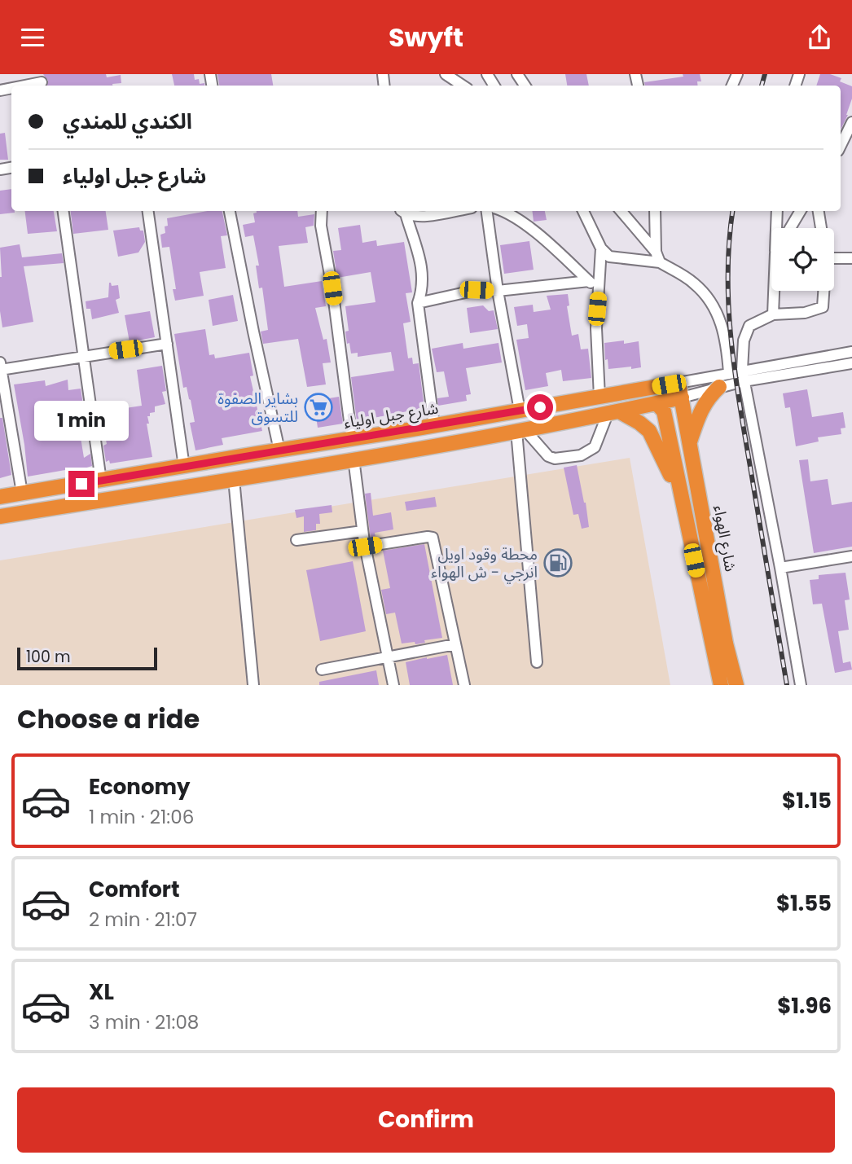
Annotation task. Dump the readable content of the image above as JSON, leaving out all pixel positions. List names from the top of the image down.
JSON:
{
  "streets": {
    "highway": ["شارع جبل اولياء", "شارع الهواء"]
  },
  "crossings": [
    ["شارع جبل اولياء", "شارع الهواء"]
  ],
  "places": {
    "supermarket": ["بشاير الصفوة للتسوق"],
    "fuel station": ["محطة وقود اويل انرجي - ش الهواء"]
  },
  "scale_bar": "100 m",
  "page": {
    "header": "Swyft",
    "banner": ["الكندي للمندي", "شارع جبل اولياء"],
    "bubble": "1 min",
    "scale": "100 m",
    "heading": "Choose a ride",
    "list": [
      {
        "name": "Economy",
        "note": "1 min · 21:06",
        "value": "$1.15"
      },
      {
        "name": "Comfort",
        "note": "2 min · 21:07",
        "value": "$1.55"
      },
      {
        "name": "XL",
        "note": "3 min · 21:08",
        "value": "$1.96"
      }
    ],
    "buttons": "Confirm"
  }
}
